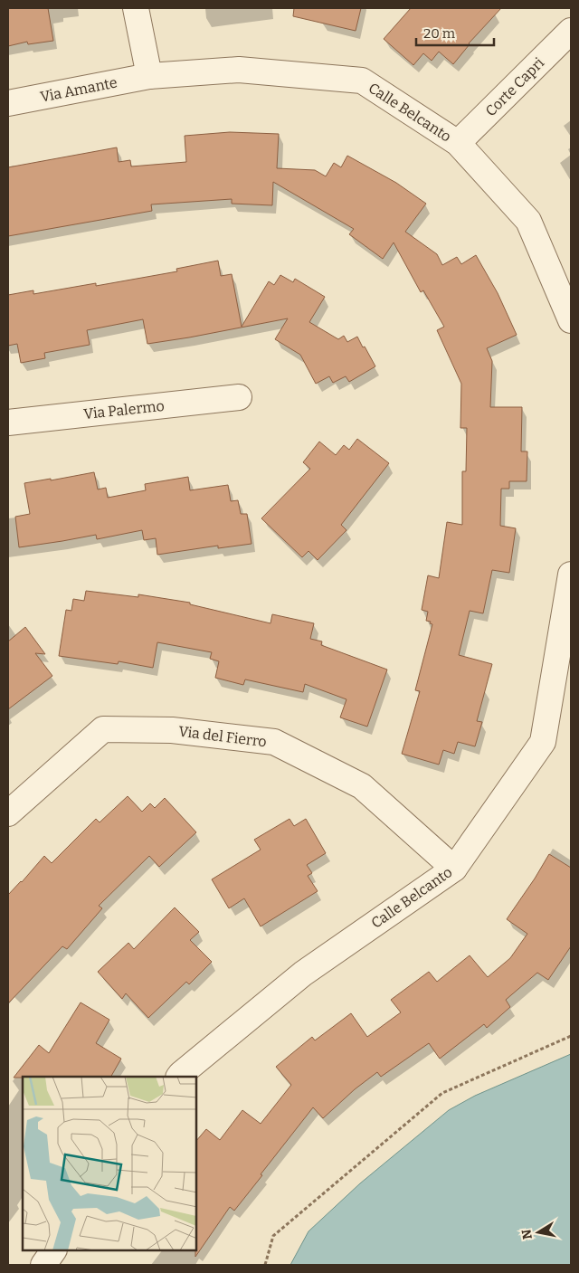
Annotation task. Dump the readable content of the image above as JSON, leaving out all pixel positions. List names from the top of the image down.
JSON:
{
  "streets": {
    "street": [
      "Corte Capri",
      "Via Amante",
      "Calle Belcanto",
      "Via Palermo",
      "Via del Fierro"
    ]
  },
  "crossings": [
    ["Corte Capri", "Calle Belcanto"],
    ["Via Amante", "Calle Belcanto"],
    ["Calle Belcanto", "Via del Fierro"]
  ],
  "scale_bar": "20 m",
  "north": "left"
}
